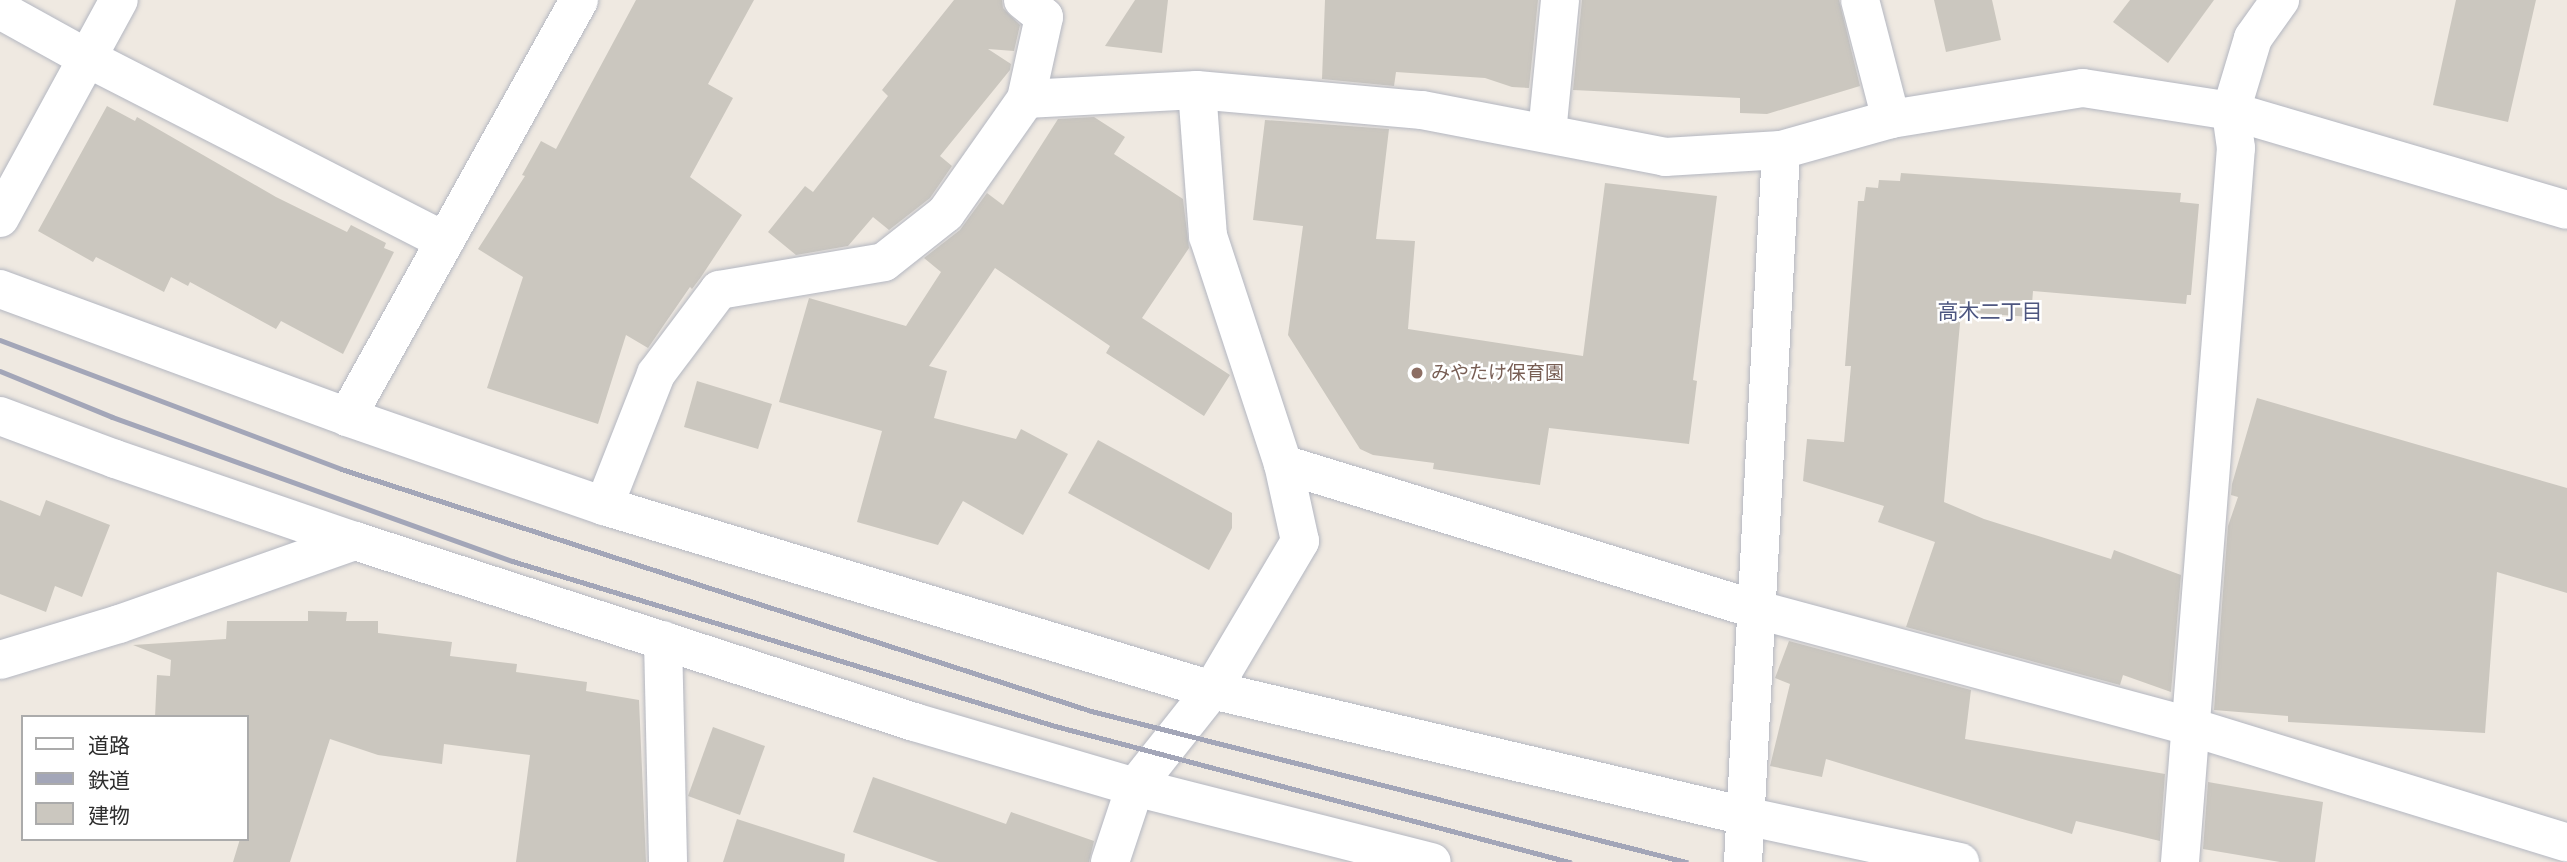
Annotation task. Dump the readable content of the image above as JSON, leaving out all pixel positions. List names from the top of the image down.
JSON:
{
  "districts": ["高木二丁目"],
  "places": ["みやたけ保育園"],
  "legend": ["道路", "鉄道", "建物"]
}
